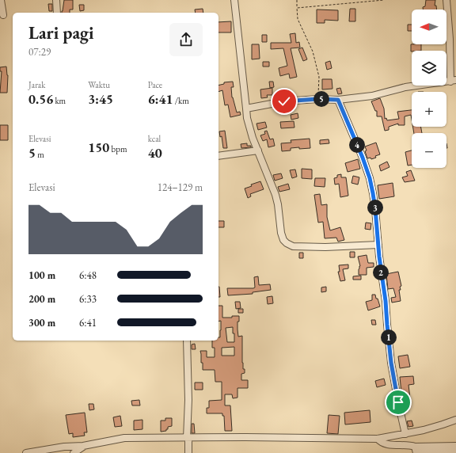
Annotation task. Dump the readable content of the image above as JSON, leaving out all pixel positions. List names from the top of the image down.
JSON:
{
  "north": "left",
  "page": {
    "map_buttons": ["+", "−"],
    "heading": ["Lari pagi", "07:29"],
    "stats": [
      ["Jarak", "0.56 km"],
      ["Waktu", "3:45"],
      ["Pace", "6:41 /km"],
      ["Elevasi", "5 m"],
      ["150 bpm"],
      ["kcal", "40"]
    ],
    "pins": [
      "5",
      "4",
      "3",
      "2",
      "1"
    ],
    "chart": ["Elevasi", "124–129 m"],
    "list": [
      {
        "name": "100 m",
        "note": "6:48"
      },
      {
        "name": "200 m",
        "note": "6:33"
      },
      {
        "name": "300 m",
        "note": "6:41"
      }
    ]
  }
}
